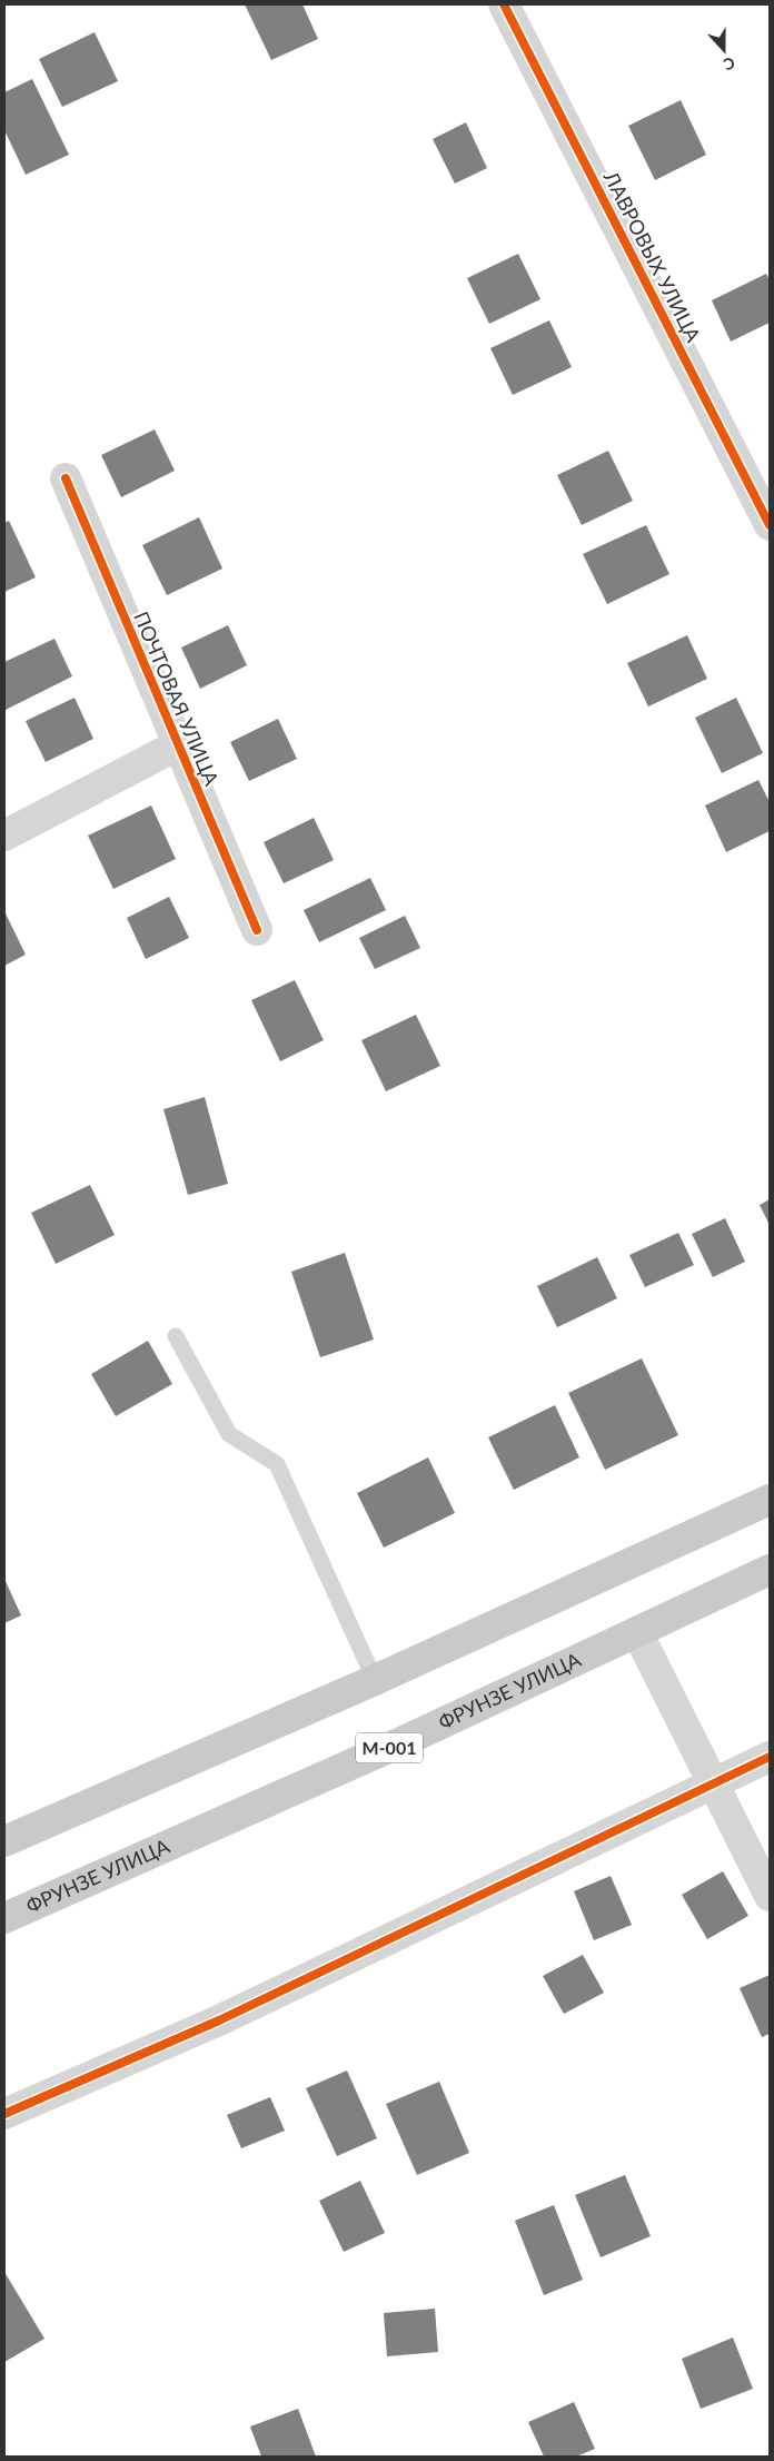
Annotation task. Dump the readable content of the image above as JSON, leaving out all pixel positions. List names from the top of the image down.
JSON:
{
  "streets": {
    "main road": ["ФРУНЗЕ УЛИЦА", "M-001"],
    "street": ["ЛАВРОВЫХ УЛИЦА", "ПОЧТОВАЯ УЛИЦА"]
  },
  "north": "bottom"
}
